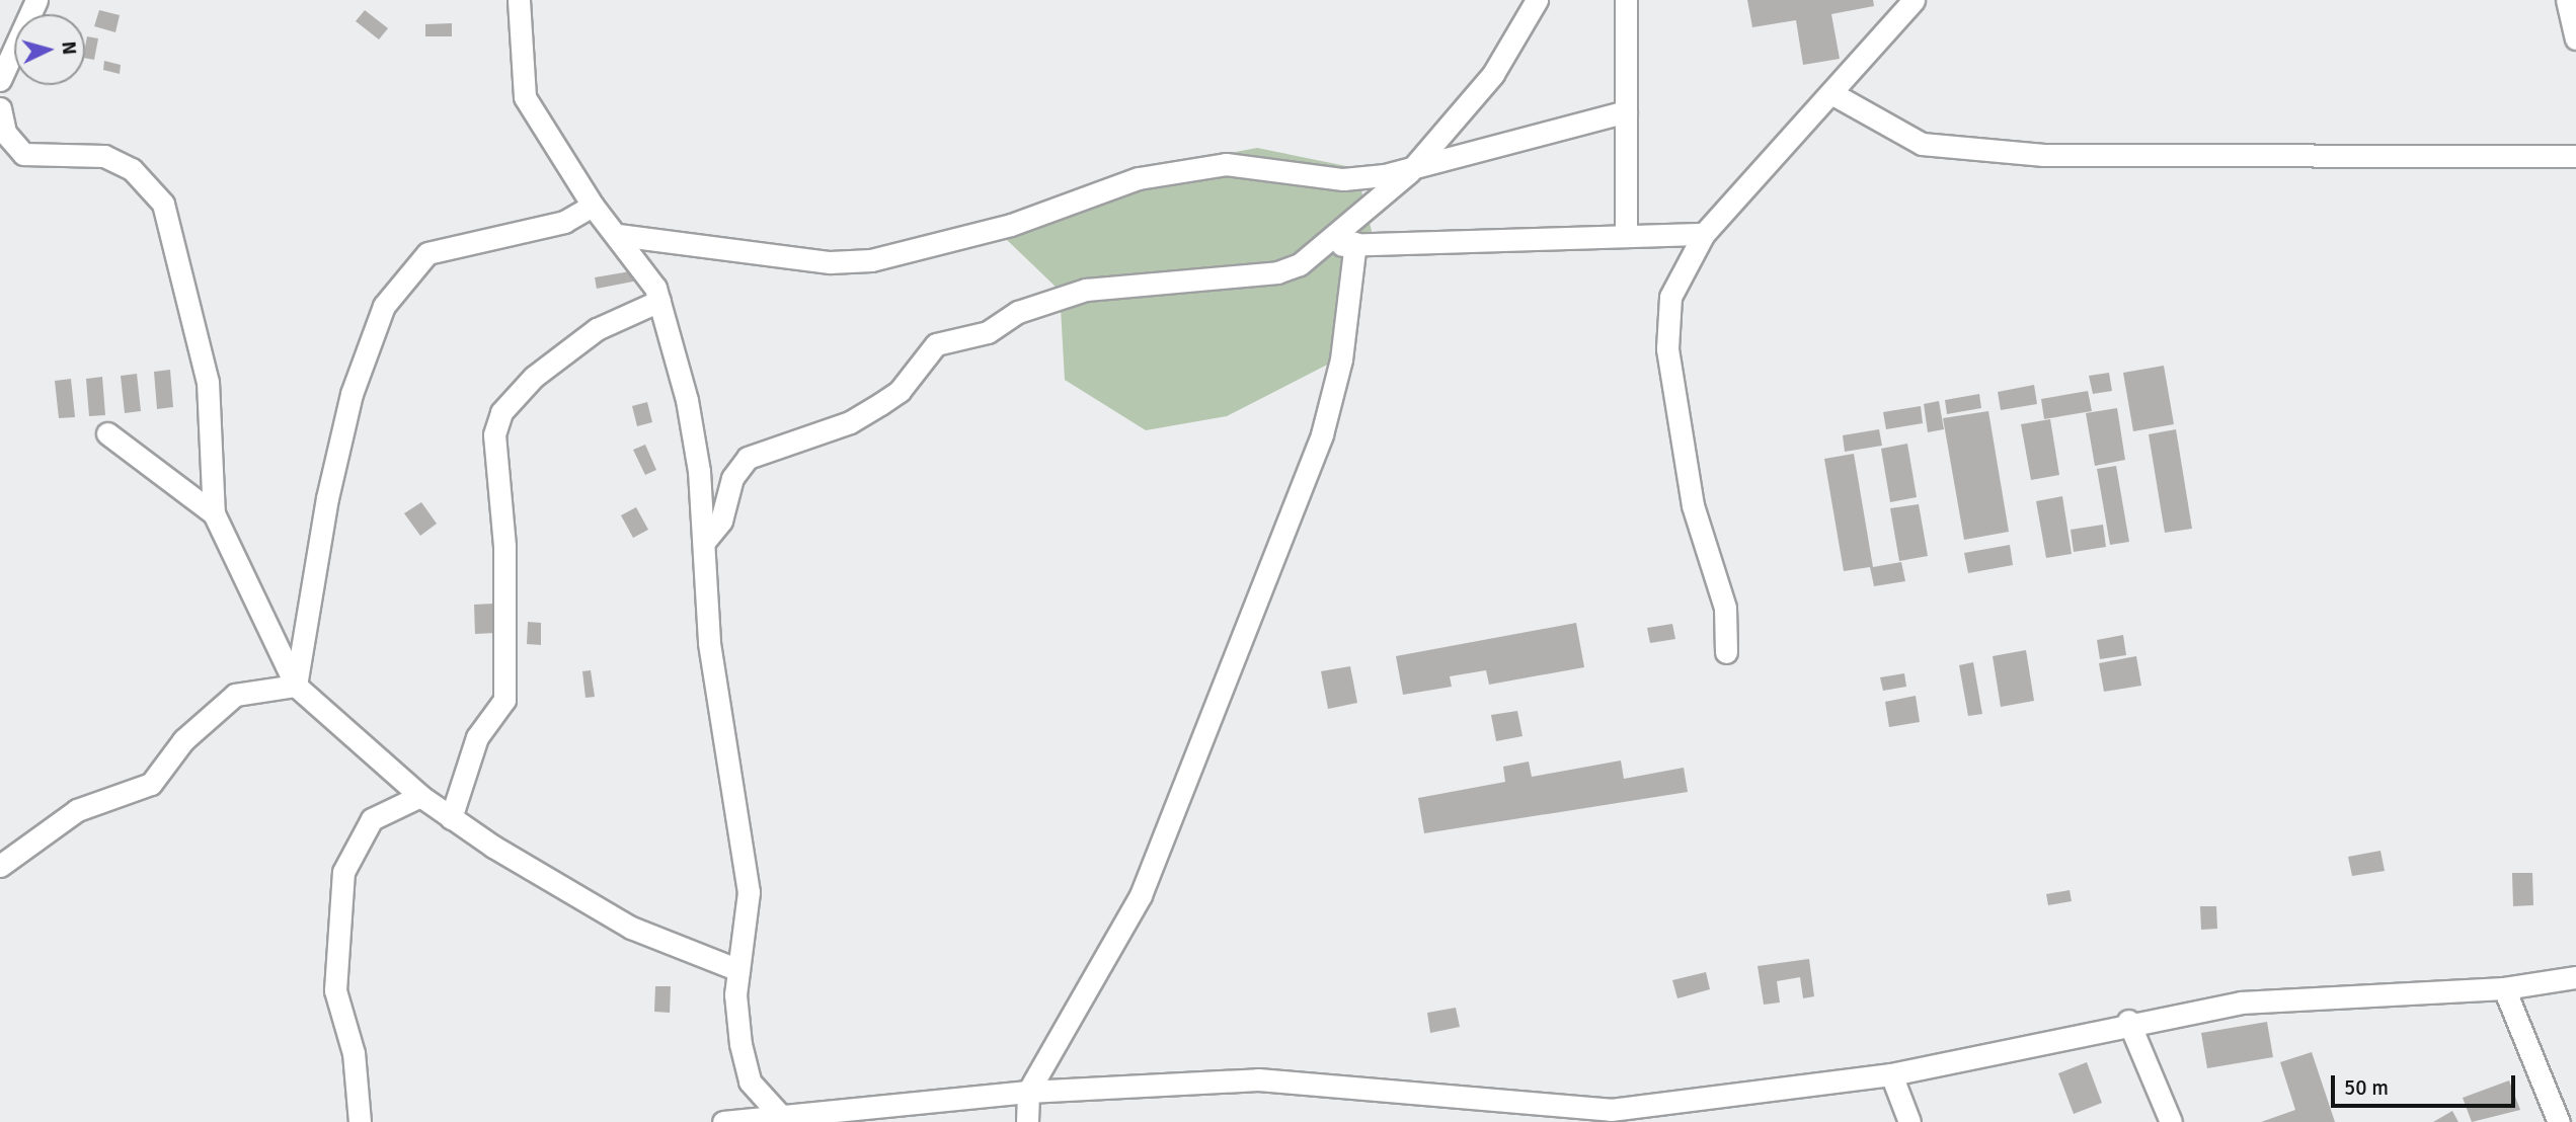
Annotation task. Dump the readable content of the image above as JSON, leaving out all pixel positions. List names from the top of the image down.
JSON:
{
  "scale_bar": "50 m",
  "north": "right"
}
